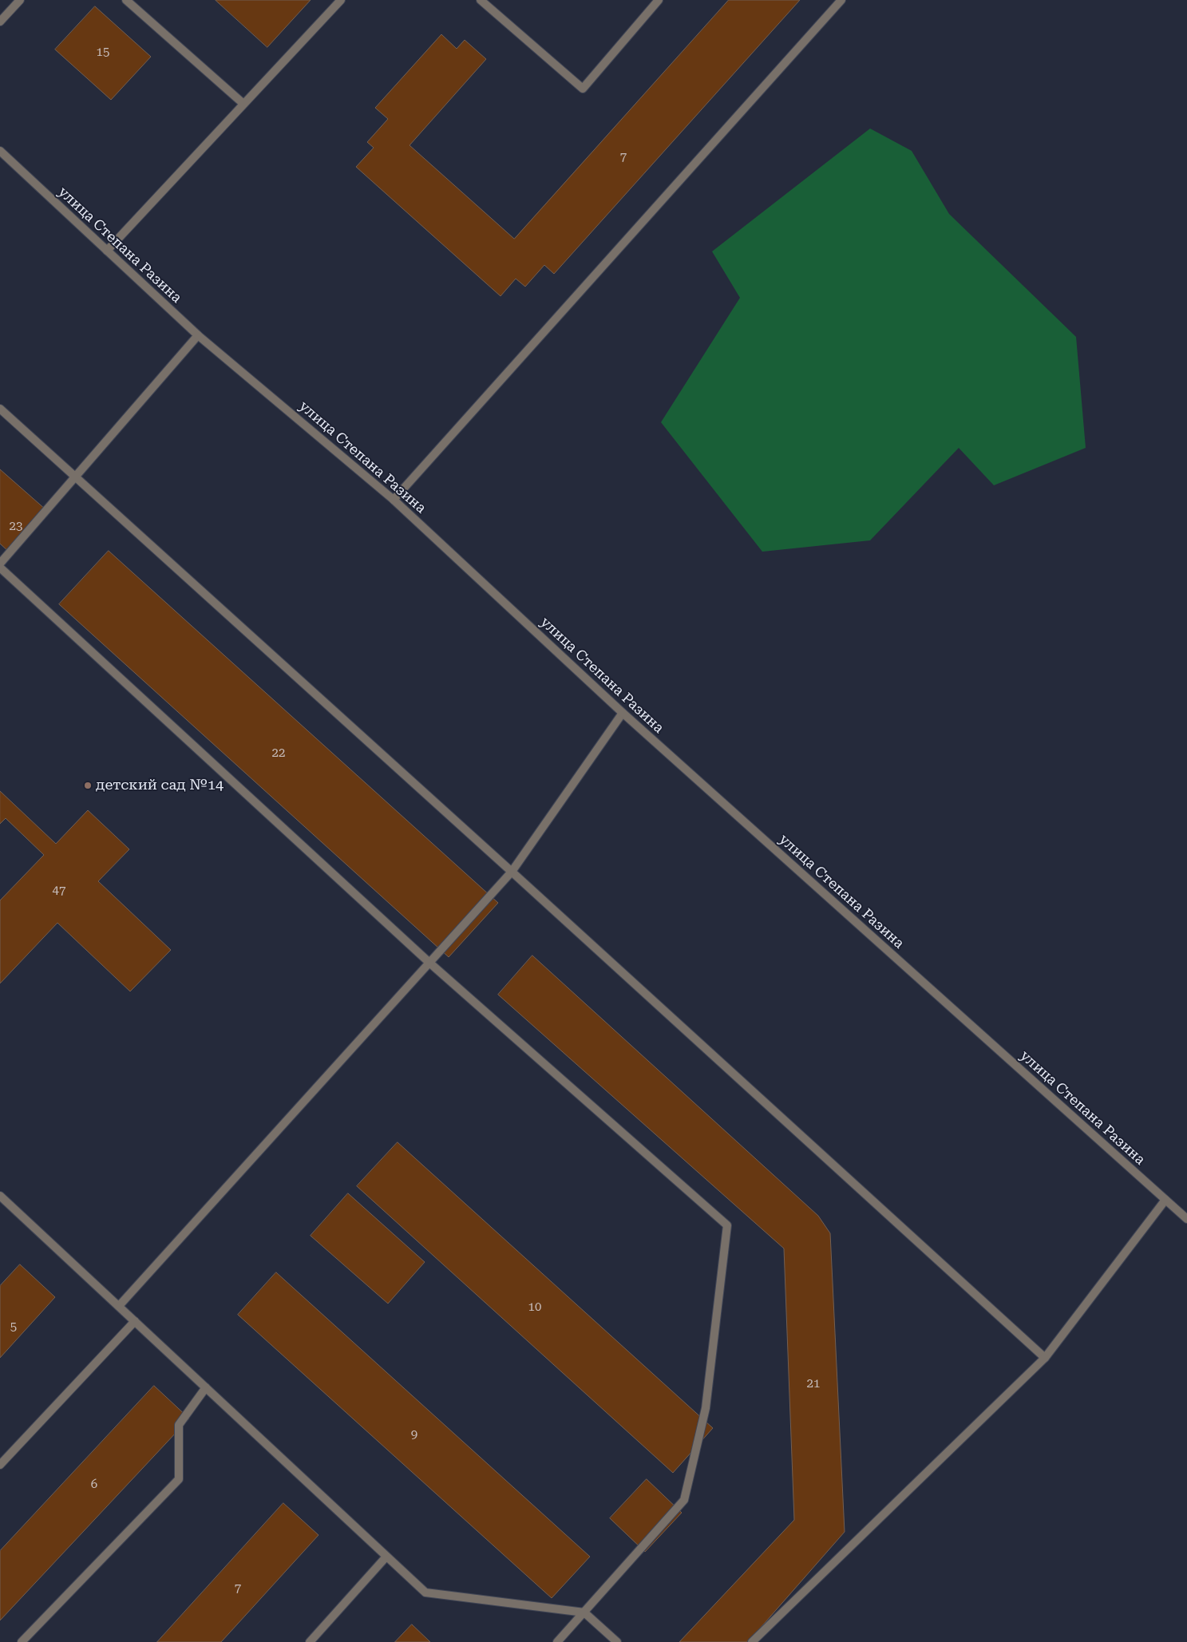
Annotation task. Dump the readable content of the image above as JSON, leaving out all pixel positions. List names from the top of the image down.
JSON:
{
  "streets": {
    "street": ["улица Степана Разина"]
  },
  "places": ["детский сад №14"],
  "house_numbers": [
    "15",
    "7",
    "23",
    "22",
    "47",
    "10",
    "5",
    "21",
    "9",
    "6",
    "7"
  ]
}
